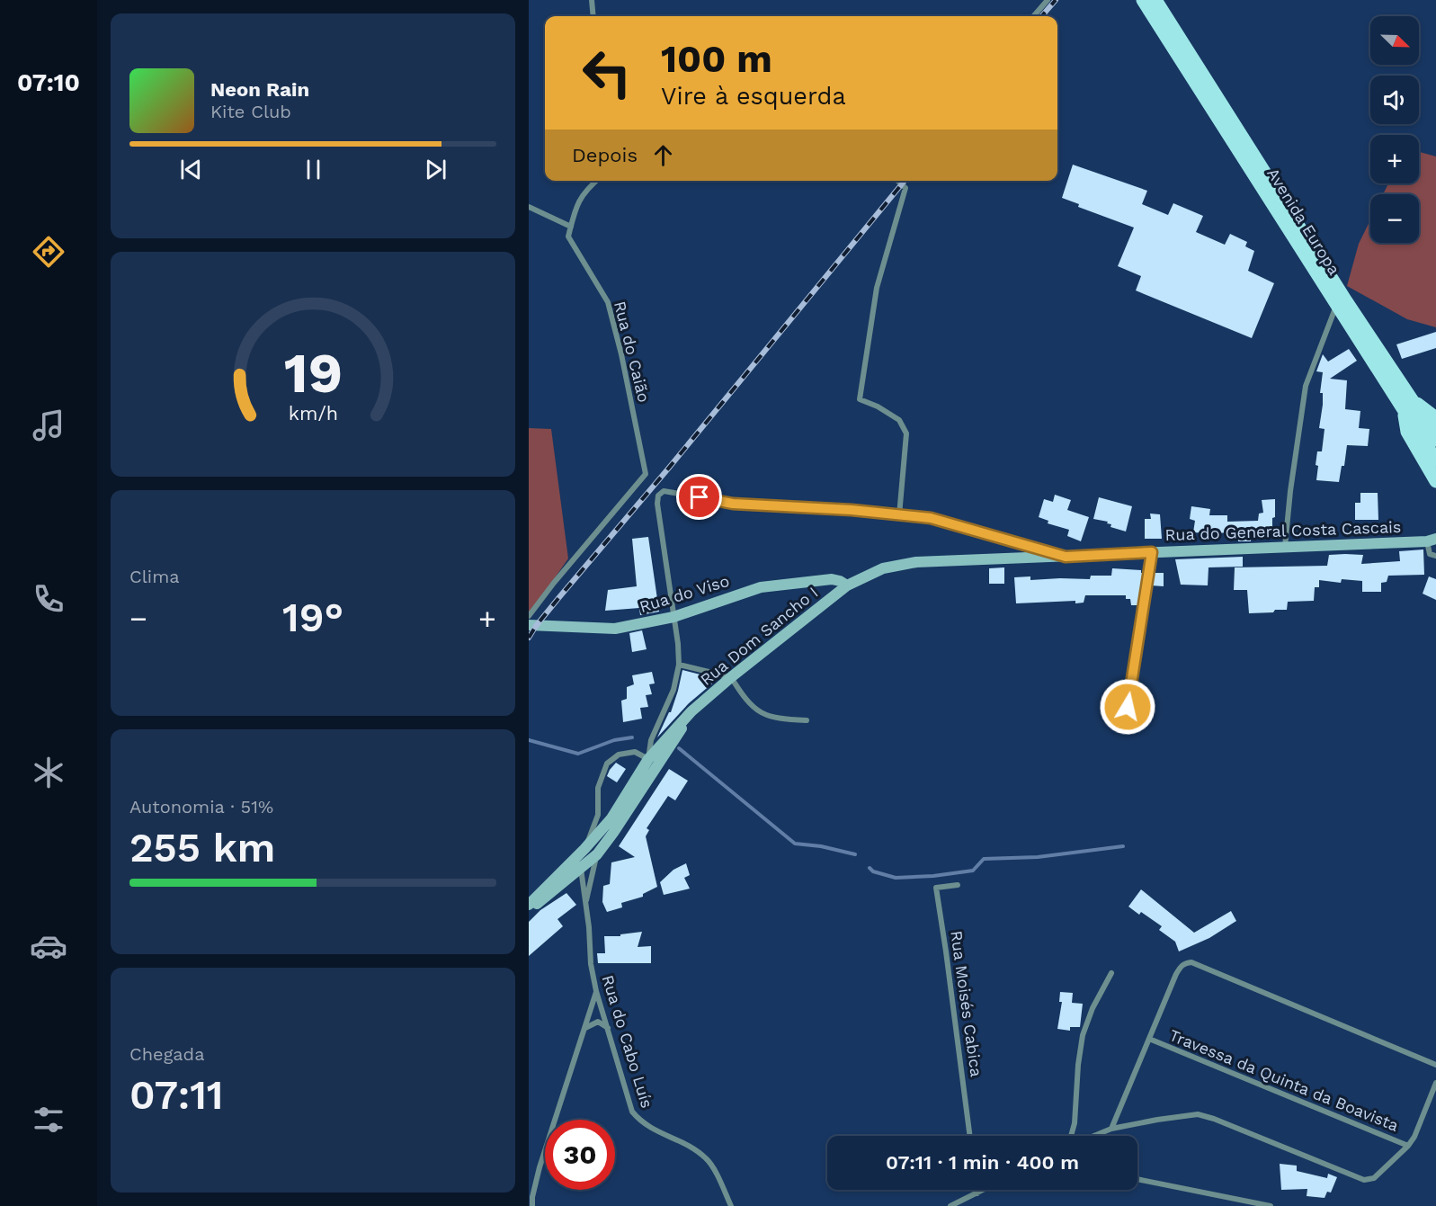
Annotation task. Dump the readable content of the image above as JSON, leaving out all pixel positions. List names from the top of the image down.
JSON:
{
  "streets": {
    "main road": [
      "Avenida Europa",
      "Rua do General Costa Cascais",
      "Rua do Viso",
      "Rua Dom Sancho I"
    ],
    "street": [
      "Rua do Caião",
      "Rua Moisés Cabica",
      "Rua do Cabo Luís",
      "Travessa da Quinta da Boavista"
    ]
  },
  "crossings": [
    ["Rua do General Costa Cascais", "Rua do Viso"],
    ["Rua do General Costa Cascais", "Rua Dom Sancho I"],
    ["Rua do Viso", "Rua Dom Sancho I"],
    ["Rua Dom Sancho I", "Rua do Cabo Luís"]
  ],
  "north": "bottom right",
  "page": {
    "tabs": "07:10",
    "map_buttons": ["+", "−"],
    "turn": ["100 m", "Vire à esquerda"],
    "song": ["Neon Rain", "Kite Club"],
    "then": "Depois",
    "tile": [
      "Clima",
      ["Autonomia · 51%", "255 km"],
      ["Chegada", "07:11"]
    ],
    "heat": ["−", "19°", "+"],
    "limit": "30",
    "trip": "07:11 · 1 min · 400 m",
    "gauge": ["19", "km/h"]
  }
}
